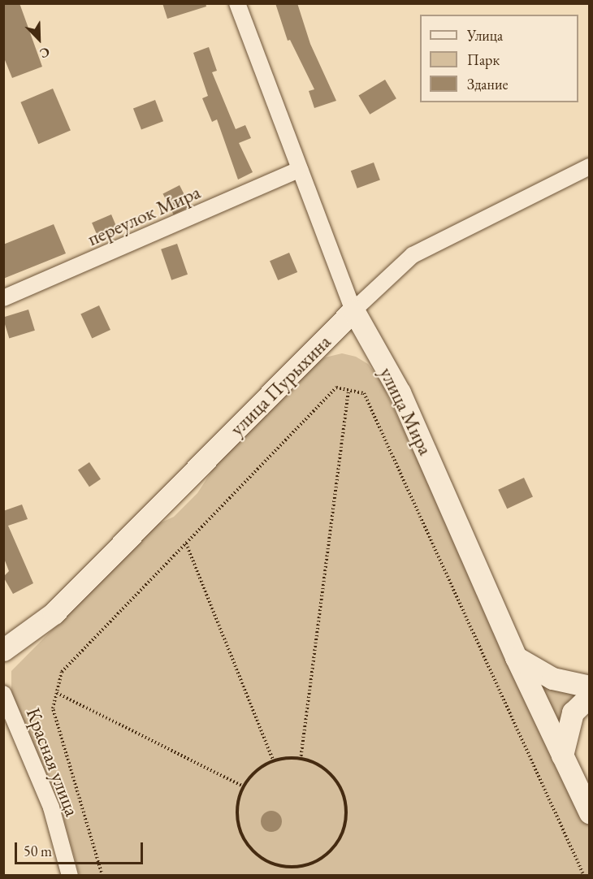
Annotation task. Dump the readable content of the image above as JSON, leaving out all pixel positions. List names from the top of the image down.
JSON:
{
  "streets": {
    "street": [
      "переулок Мира",
      "улица Пурыхина",
      "улица Мира",
      "Красная улица"
    ]
  },
  "crossings": [
    ["переулок Мира", "улица Мира"],
    ["улица Пурыхина", "улица Мира"]
  ],
  "legend": ["Улица", "Парк", "Здание"],
  "scale_bar": "50 m",
  "north": "bottom right"
}
